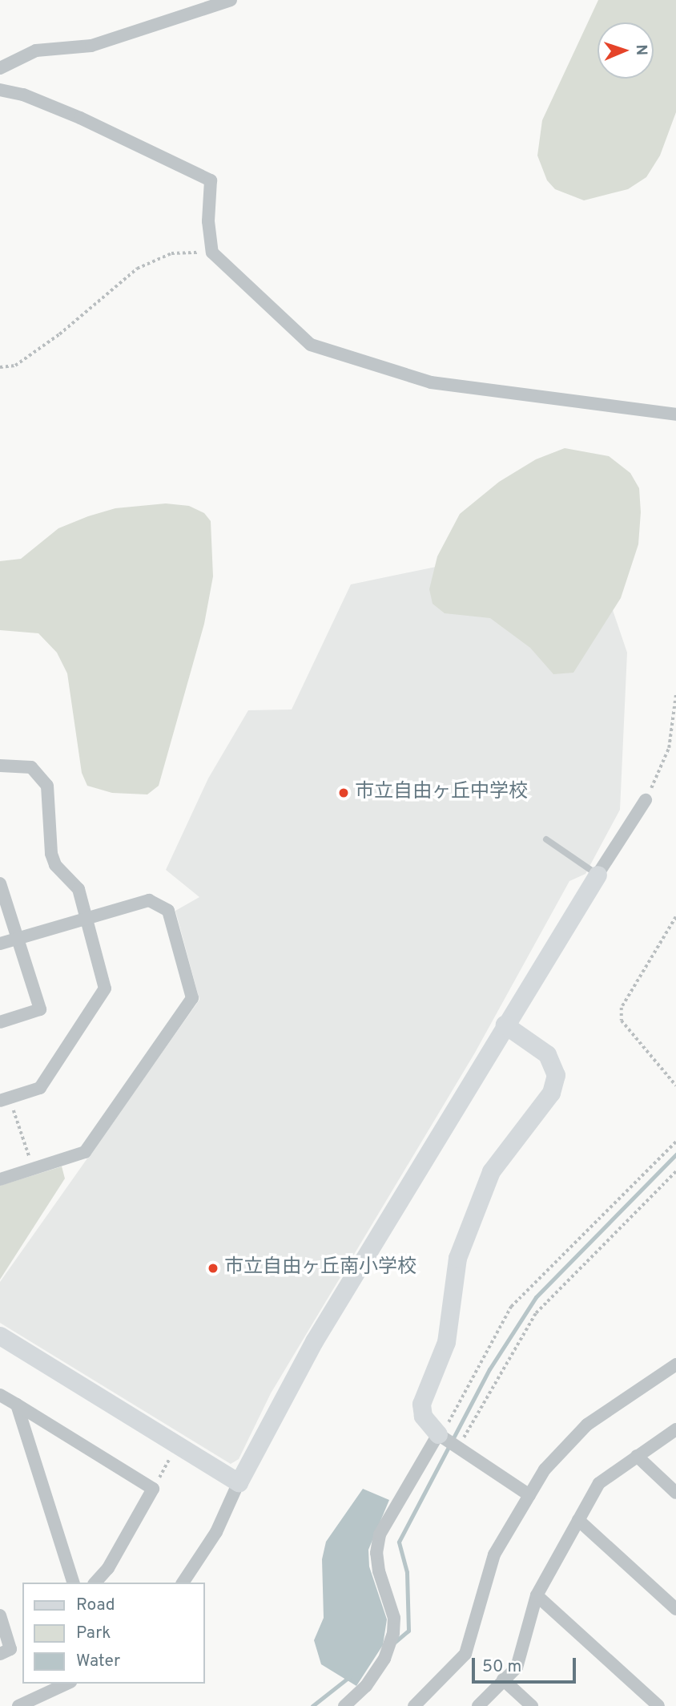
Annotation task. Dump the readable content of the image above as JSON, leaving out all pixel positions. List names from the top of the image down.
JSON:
{
  "places": ["市立自由ヶ丘中学校", "市立自由ヶ丘南小学校"],
  "legend": ["Road", "Park", "Water"],
  "scale_bar": "50 m",
  "north": "right"
}
